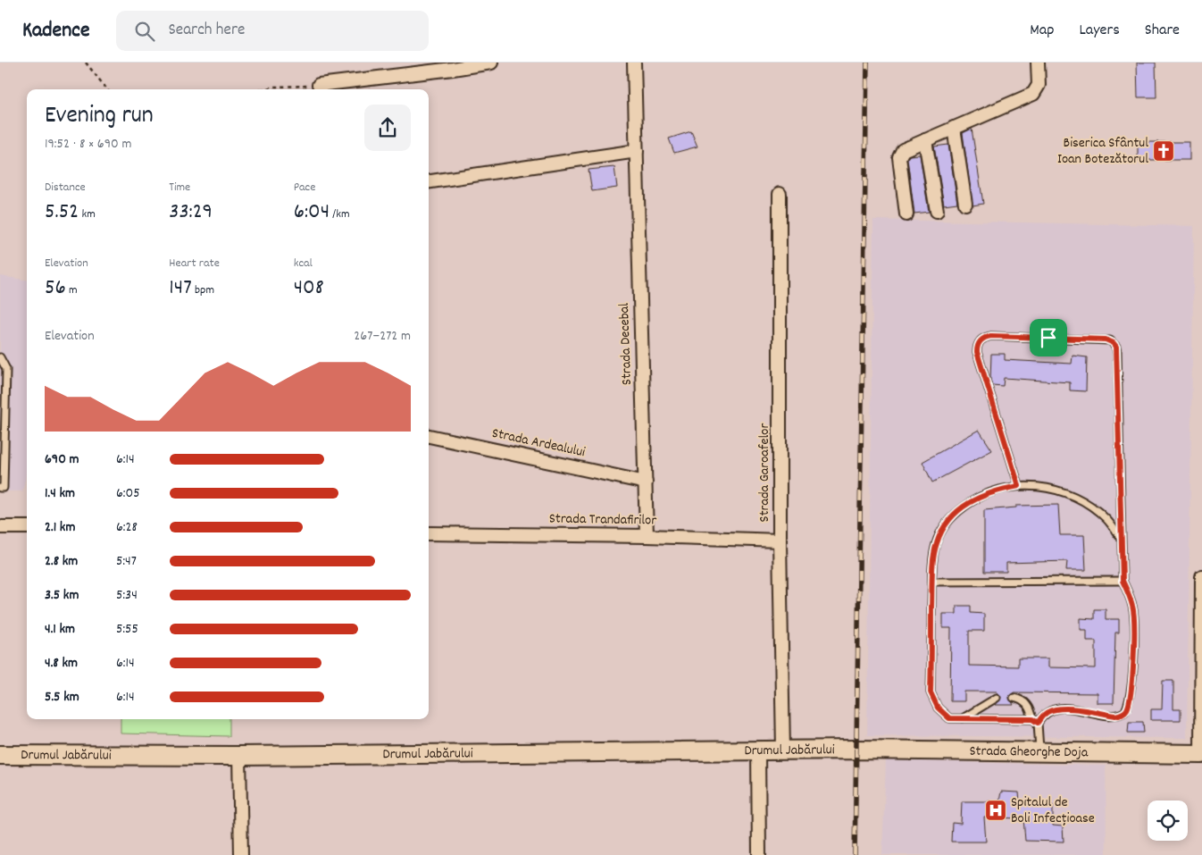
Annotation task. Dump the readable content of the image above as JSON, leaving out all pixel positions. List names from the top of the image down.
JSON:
{
  "streets": {
    "main road": ["Drumul Jabărului", "Strada Gheorghe Doja"],
    "street": [
      "Strada Decebal",
      "Strada Ardealului",
      "Strada Garoafelor",
      "Strada Trandafirilor"
    ]
  },
  "crossings": [
    ["Strada Decebal", "Strada Ardealului"],
    ["Strada Decebal", "Strada Trandafirilor"],
    ["Strada Garoafelor", "Strada Trandafirilor"],
    ["Strada Garoafelor", "Drumul Jabărului"],
    ["Drumul Jabărului", "Strada Gheorghe Doja"]
  ],
  "places": {
    "church": ["Biserica Sfântul Ioan Botezătorul"],
    "hospital": ["Spitalul de Boli Infecțioase"]
  },
  "page": {
    "header": "Kadence",
    "search": "Search here",
    "nav": ["Map", "Layers", "Share"],
    "heading": ["Evening run", "19:52 · 8 × 690 m"],
    "stats": [
      ["Distance", "5.52 km"],
      ["Time", "33:29"],
      ["Pace", "6:04 /km"],
      ["Elevation", "56 m"],
      ["Heart rate", "147 bpm"],
      ["kcal", "408"]
    ],
    "chart": ["Elevation", "267–272 m"],
    "list": [
      {
        "name": "690 m",
        "note": "6:14"
      },
      {
        "name": "1.4 km",
        "note": "6:05"
      },
      {
        "name": "2.1 km",
        "note": "6:28"
      },
      {
        "name": "2.8 km",
        "note": "5:47"
      },
      {
        "name": "3.5 km",
        "note": "5:34"
      },
      {
        "name": "4.1 km",
        "note": "5:55"
      },
      {
        "name": "4.8 km",
        "note": "6:14"
      },
      {
        "name": "5.5 km",
        "note": "6:14"
      }
    ]
  }
}
